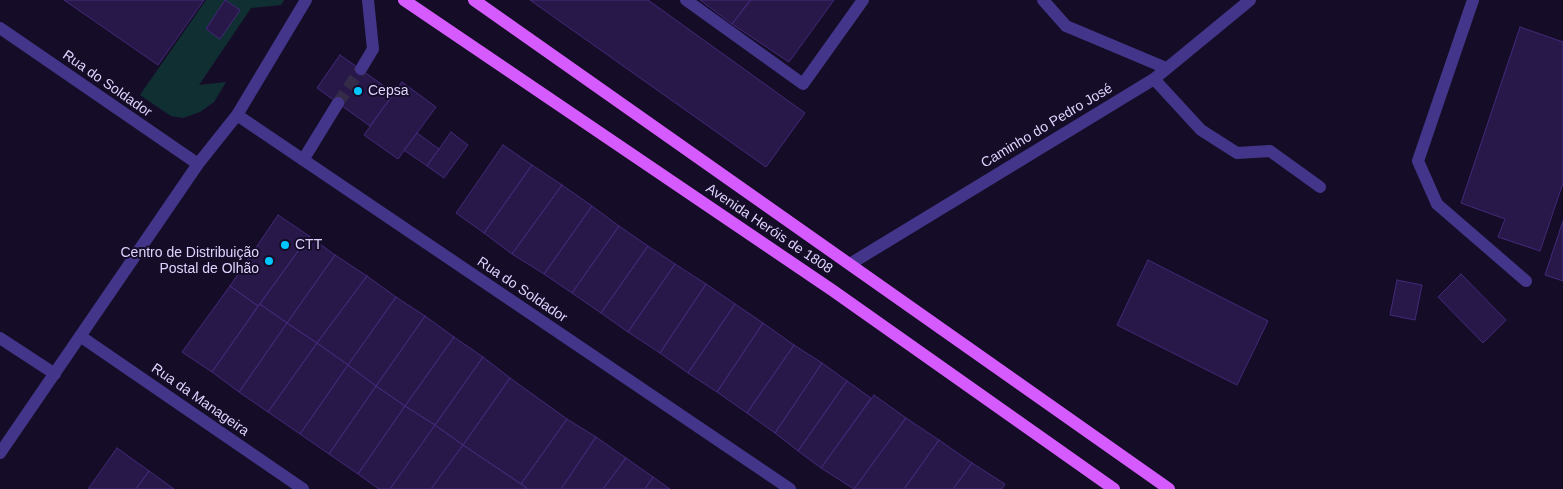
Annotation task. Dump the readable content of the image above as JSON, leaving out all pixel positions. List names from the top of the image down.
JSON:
{
  "streets": {
    "main road": ["Avenida Heróis de 1808"],
    "street": ["Rua do Soldador", "Caminho do Pedro José", "Rua da Manageira"]
  },
  "crossings": [
    ["Caminho do Pedro José", "Avenida Heróis de 1808"]
  ],
  "places": ["Cepsa", "CTT", "Centro de Distribuição Postal de Olhão"]
}
